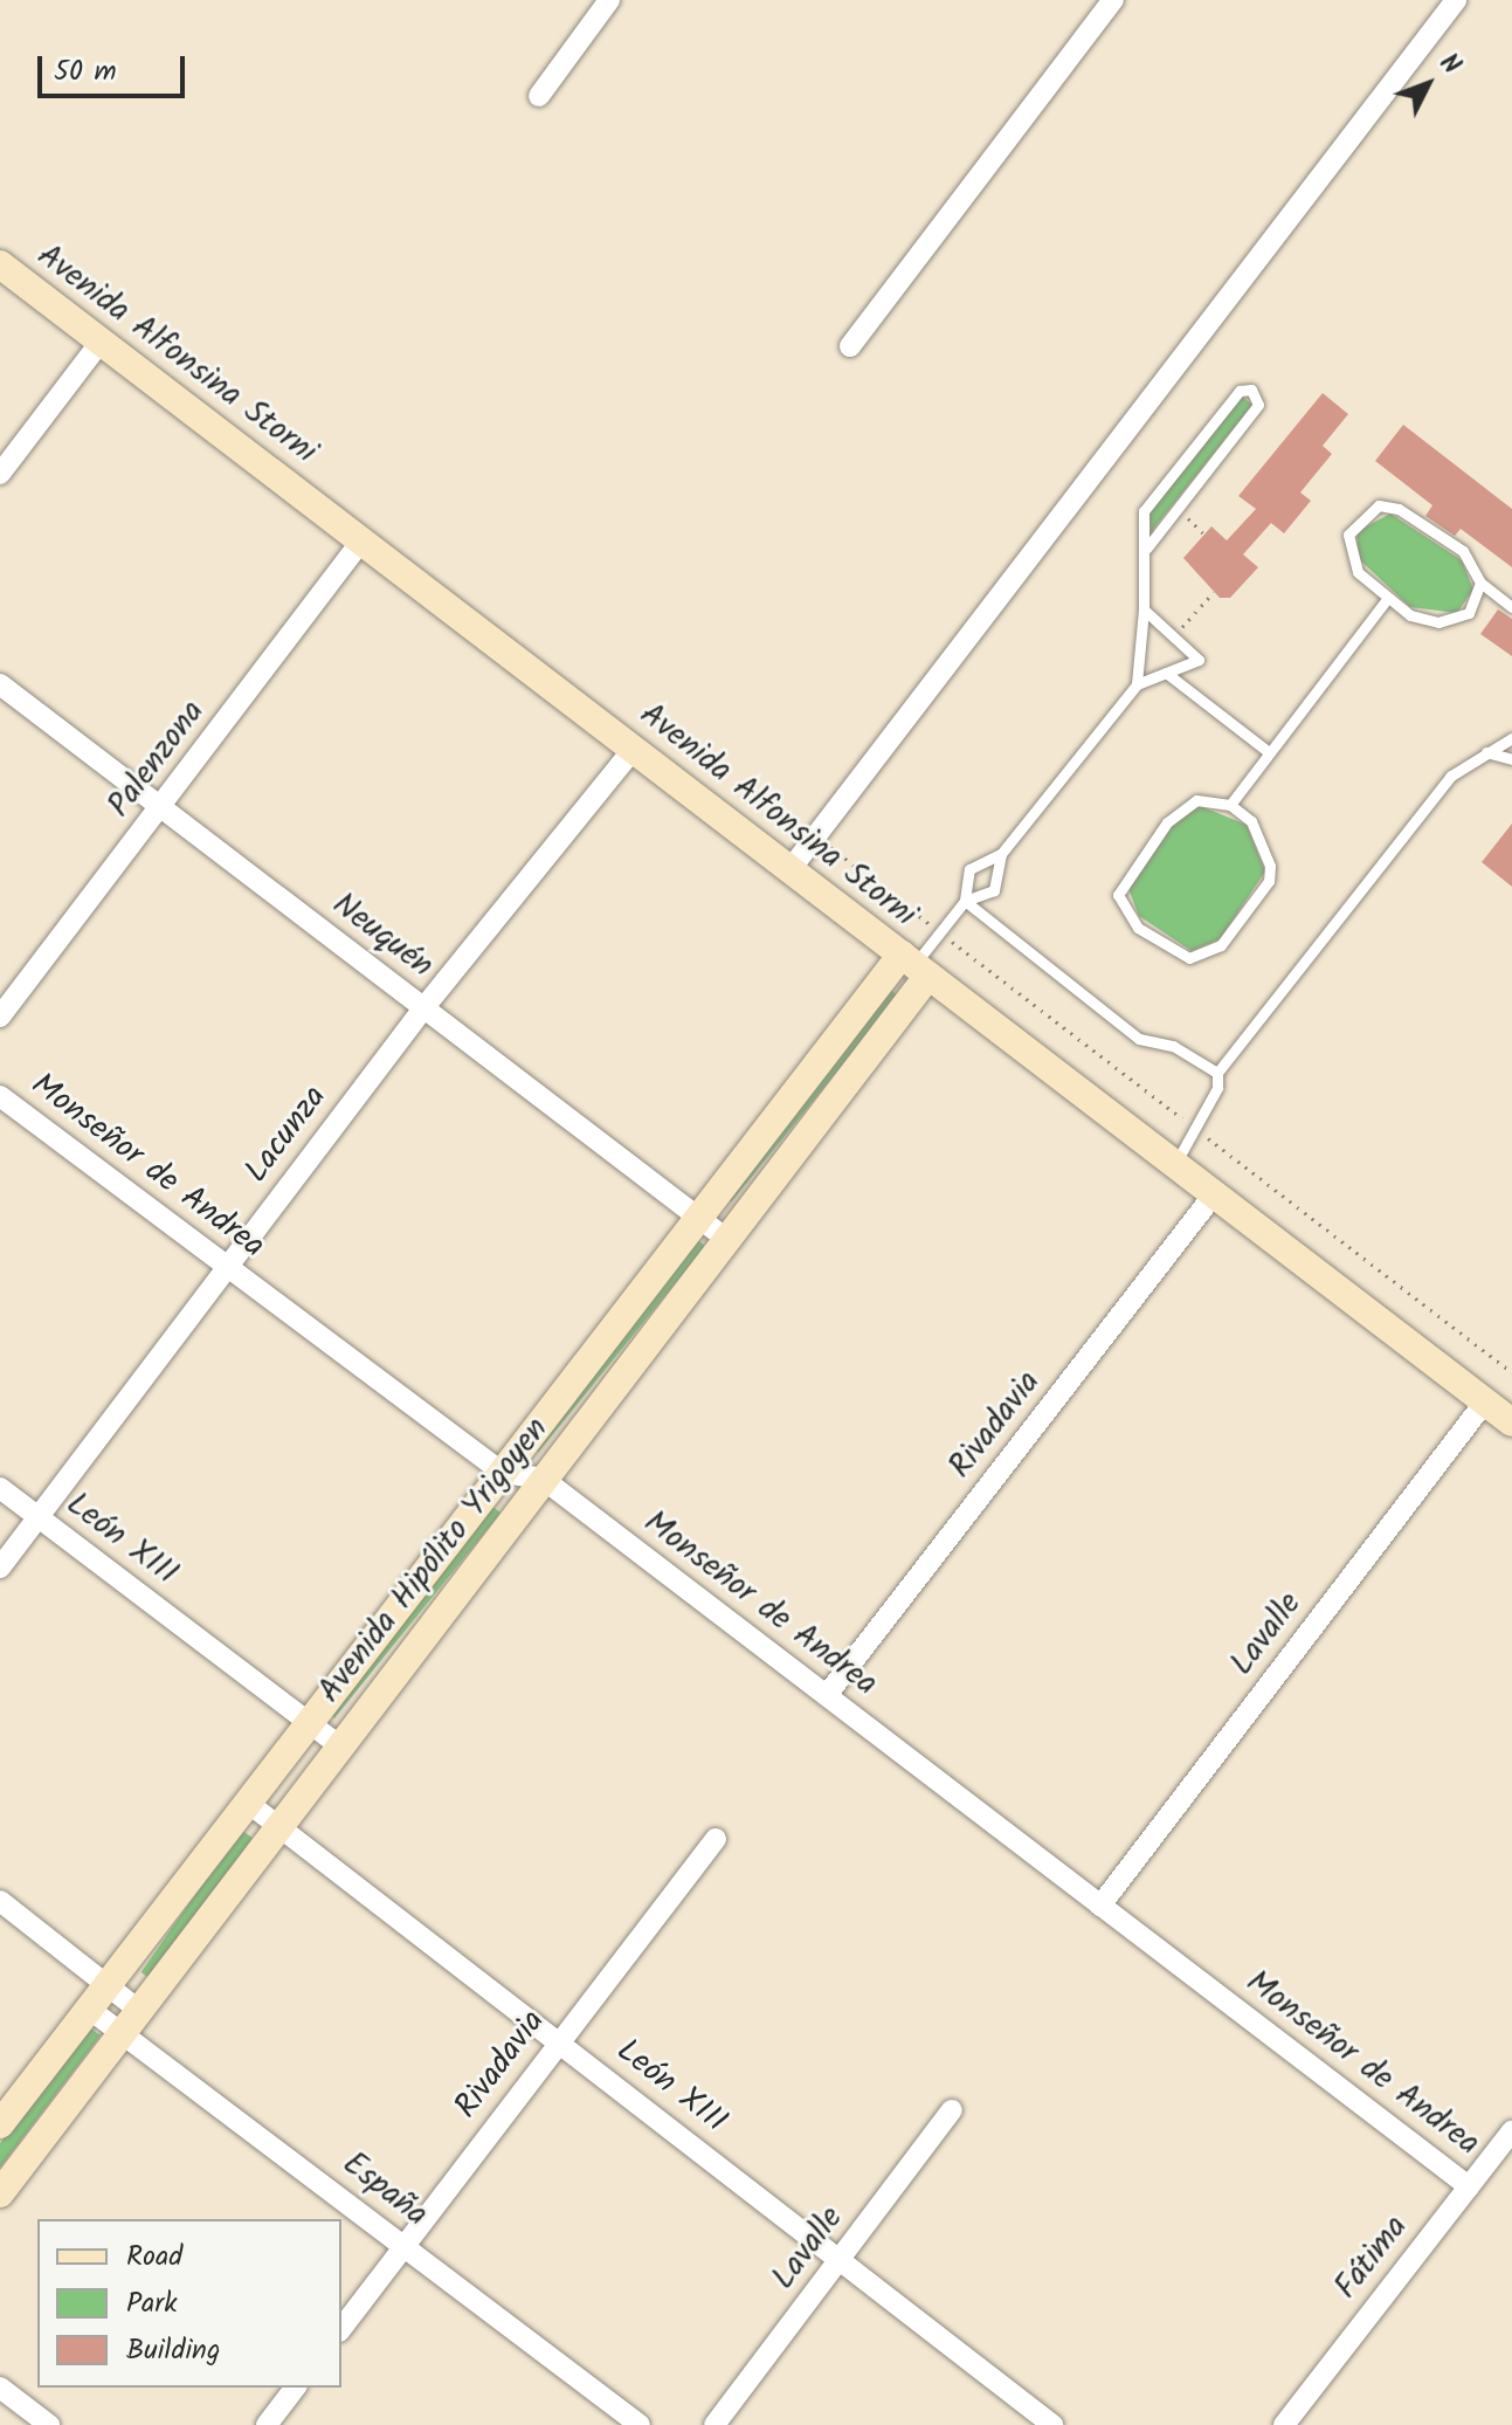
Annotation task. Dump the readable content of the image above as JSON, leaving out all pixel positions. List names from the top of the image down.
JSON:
{
  "streets": {
    "main road": ["Avenida Alfonsina Storni", "Avenida Hipólito Yrigoyen"],
    "street": [
      "Palenzona",
      "Neuquén",
      "Lacunza",
      "Monseñor de Andrea",
      "Rivadavia",
      "León XIII",
      "Lavalle",
      "España",
      "Fátima"
    ]
  },
  "crossings": [
    ["Avenida Alfonsina Storni", "Palenzona"],
    ["Avenida Alfonsina Storni", "Lacunza"],
    ["Avenida Alfonsina Storni", "Rivadavia"],
    ["Avenida Alfonsina Storni", "Avenida Hipólito Yrigoyen"],
    ["Avenida Alfonsina Storni", "Lavalle"],
    ["Palenzona", "Neuquén"],
    ["Neuquén", "Lacunza"],
    ["Neuquén", "Avenida Hipólito Yrigoyen"],
    ["Lacunza", "Monseñor de Andrea"],
    ["Lacunza", "León XIII"],
    ["Monseñor de Andrea", "Rivadavia"],
    ["Monseñor de Andrea", "Avenida Hipólito Yrigoyen"],
    ["Monseñor de Andrea", "Lavalle"],
    ["Monseñor de Andrea", "Fátima"],
    ["Rivadavia", "León XIII"],
    ["Rivadavia", "España"],
    ["León XIII", "Avenida Hipólito Yrigoyen"],
    ["León XIII", "Lavalle"],
    ["Avenida Hipólito Yrigoyen", "España"]
  ],
  "legend": ["Road", "Park", "Building"],
  "scale_bar": "50 m",
  "north": "top right"
}
